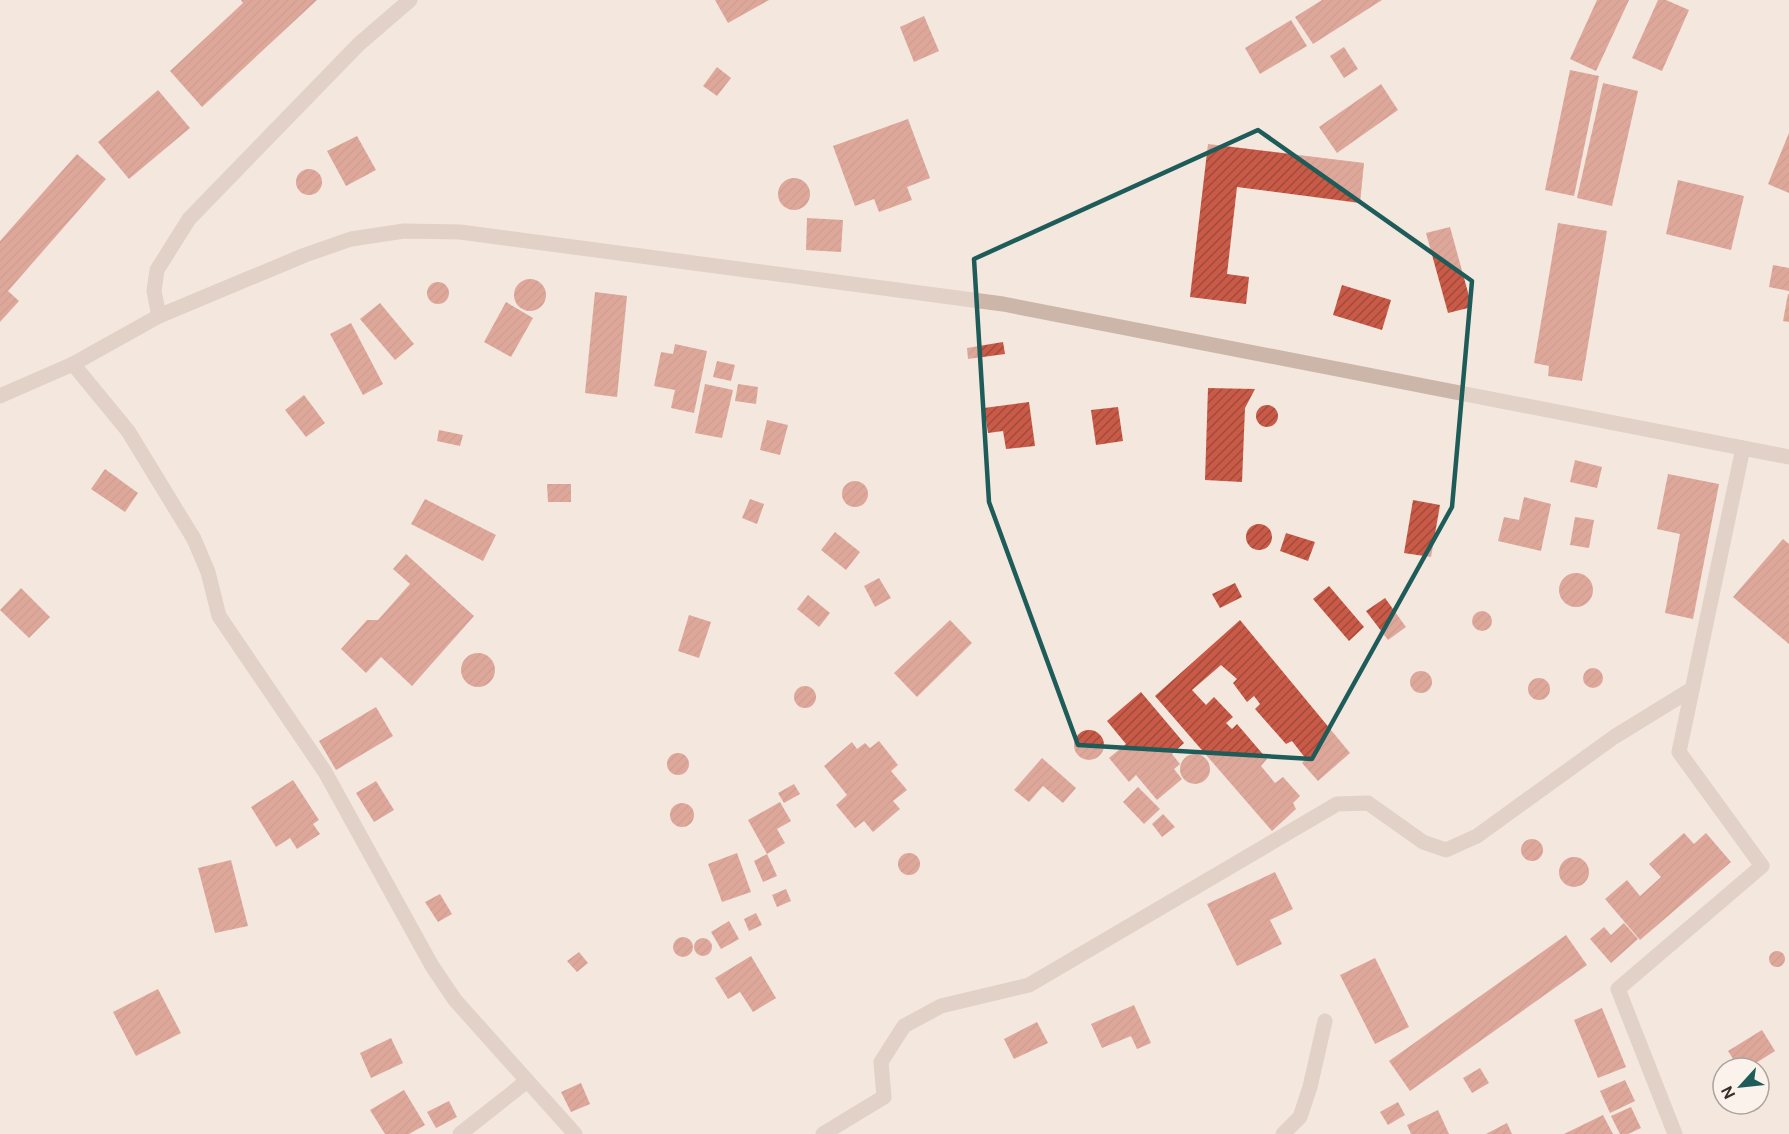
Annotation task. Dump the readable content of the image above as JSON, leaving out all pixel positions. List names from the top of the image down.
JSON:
{
  "north": "bottom left"
}
